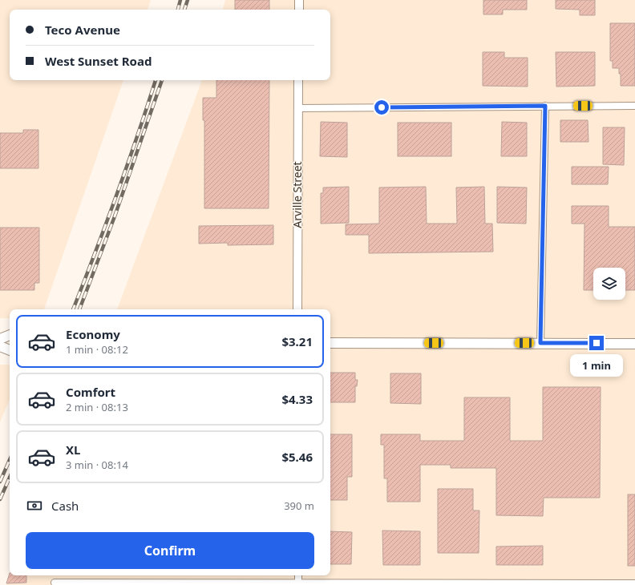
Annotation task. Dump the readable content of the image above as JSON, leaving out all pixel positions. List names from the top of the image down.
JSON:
{
  "streets": {
    "street": ["Arville Street"]
  },
  "page": {
    "banner": ["Teco Avenue", "West Sunset Road"],
    "list": [
      {
        "name": "Economy",
        "note": "1 min · 08:12",
        "value": "$3.21"
      },
      {
        "name": "Comfort",
        "note": "2 min · 08:13",
        "value": "$4.33"
      },
      {
        "name": "XL",
        "note": "3 min · 08:14",
        "value": "$5.46"
      }
    ],
    "bubble": "1 min",
    "pay": ["Cash", "390 m"],
    "buttons": "Confirm"
  }
}
